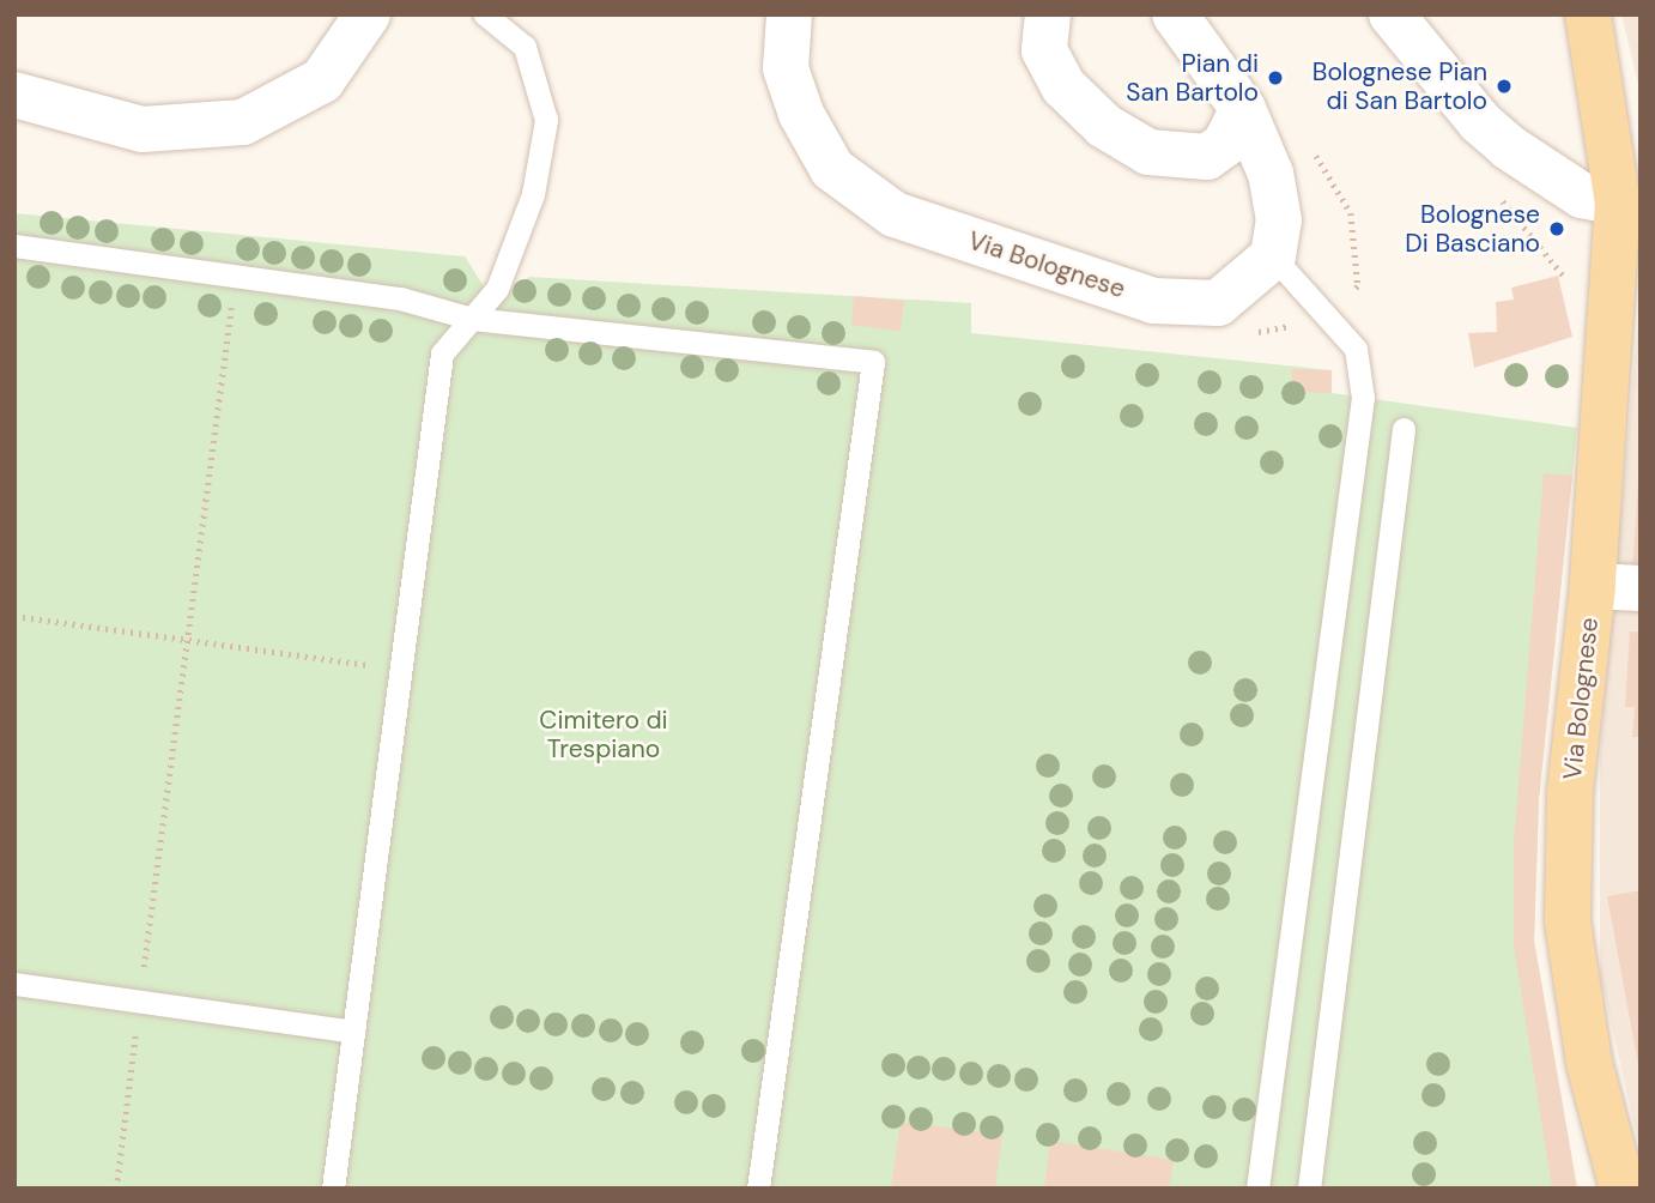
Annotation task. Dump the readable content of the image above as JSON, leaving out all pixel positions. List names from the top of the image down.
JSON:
{
  "streets": {
    "main road": ["Via Bolognese"]
  },
  "parks": ["Cimitero di Trespiano"],
  "places": ["Pian di San Bartolo", "Bolognese Pian di San Bartolo", "Bolognese Di Basciano"]
}
